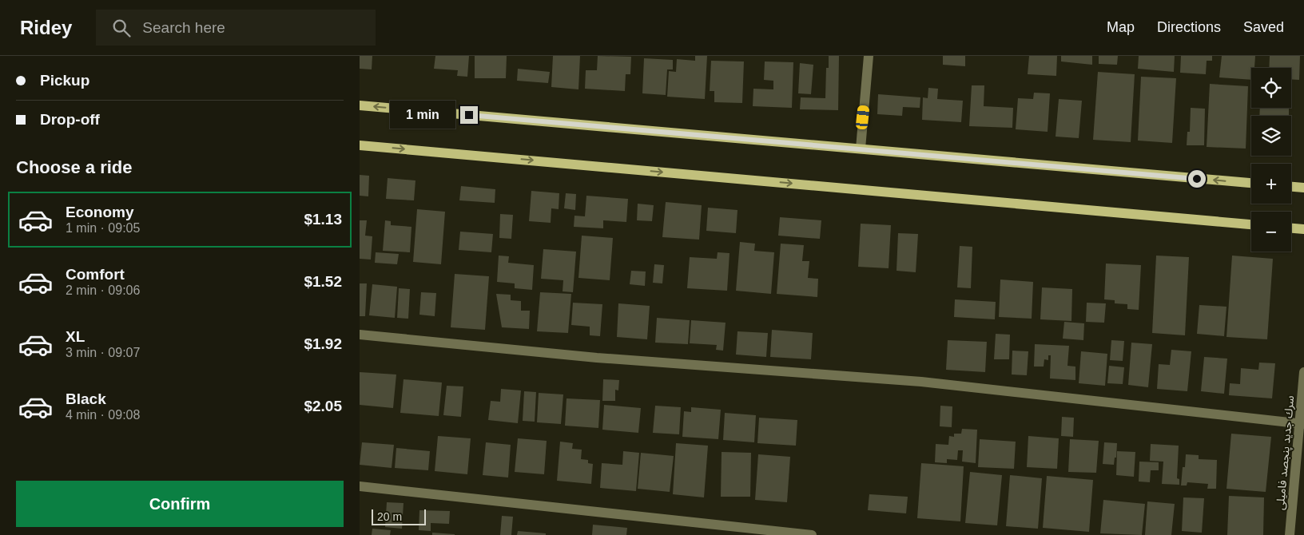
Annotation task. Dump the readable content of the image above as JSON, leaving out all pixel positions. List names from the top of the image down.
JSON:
{
  "streets": {
    "street": ["سرك جدید پنجصد فامیلی"]
  },
  "scale_bar": "20 m",
  "page": {
    "header": "Ridey",
    "search": "Search here",
    "nav": ["Map", "Directions", "Saved"],
    "banner": ["Pickup", "Drop-off"],
    "map_buttons": ["+", "−"],
    "bubble": "1 min",
    "heading": "Choose a ride",
    "list": [
      {
        "name": "Economy",
        "note": "1 min · 09:05",
        "value": "$1.13"
      },
      {
        "name": "Comfort",
        "note": "2 min · 09:06",
        "value": "$1.52"
      },
      {
        "name": "XL",
        "note": "3 min · 09:07",
        "value": "$1.92"
      },
      {
        "name": "Black",
        "note": "4 min · 09:08",
        "value": "$2.05"
      }
    ],
    "buttons": "Confirm",
    "scale": "20 m"
  }
}
